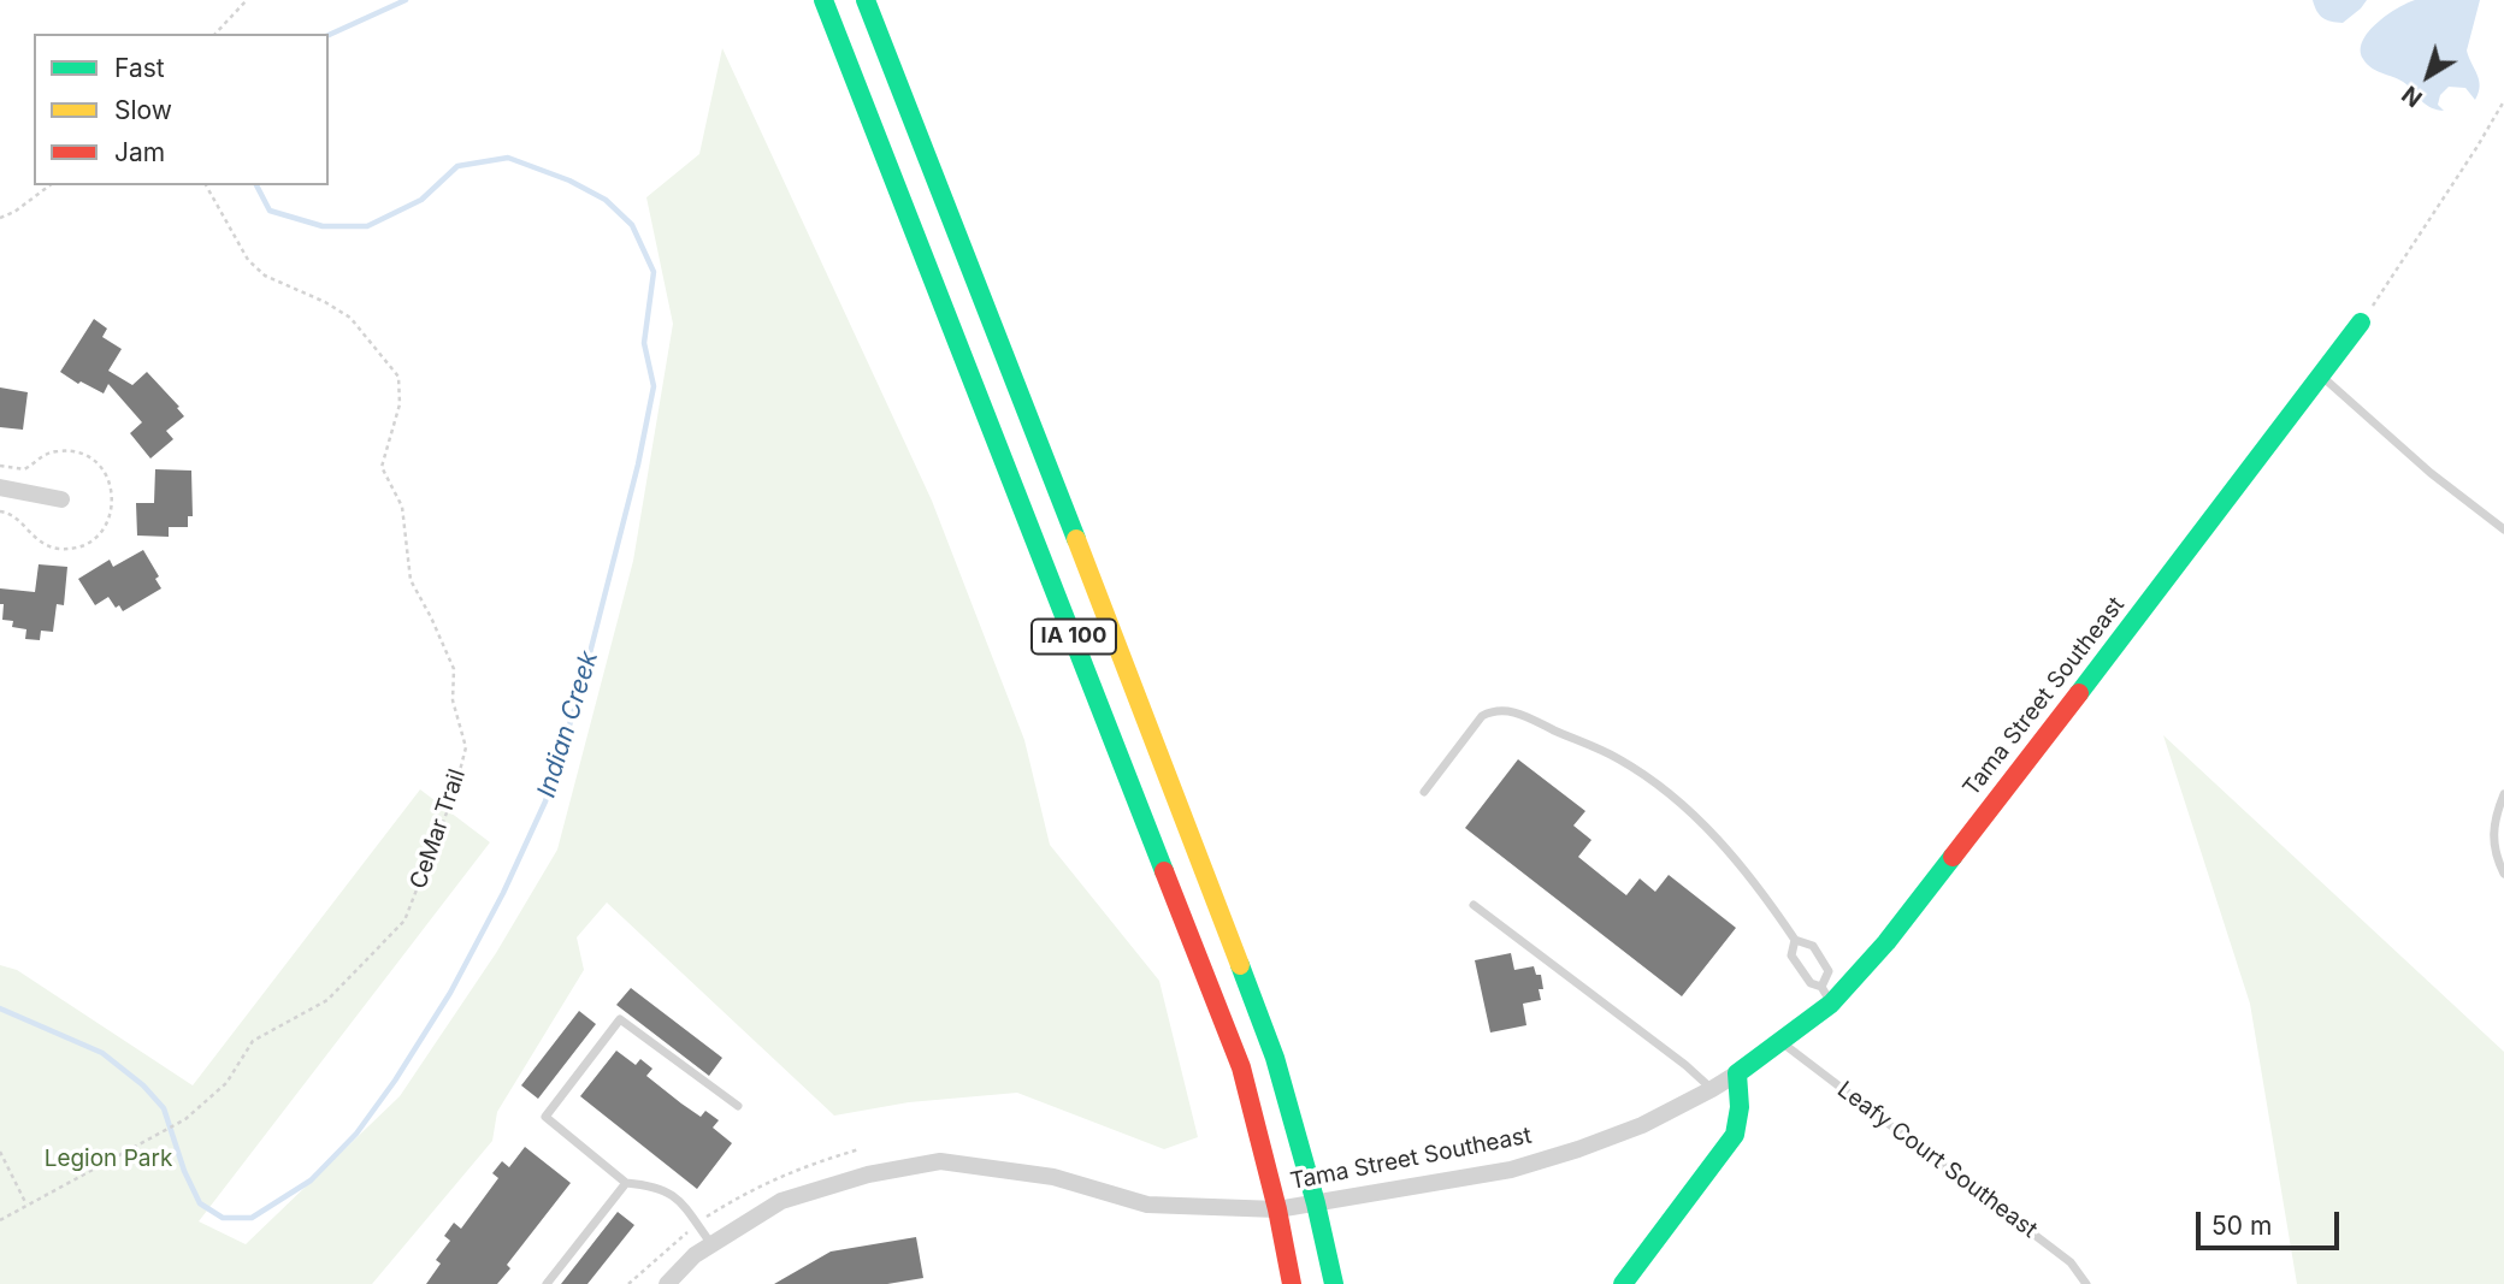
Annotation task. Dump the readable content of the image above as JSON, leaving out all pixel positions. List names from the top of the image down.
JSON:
{
  "streets": {
    "main road": ["IA 100", "Tama Street Southeast"],
    "lane": ["Leafy Court Southeast"],
    "path": ["CeMar Trail"]
  },
  "crossings": [
    ["IA 100", "Tama Street Southeast"],
    ["Tama Street Southeast", "Leafy Court Southeast"]
  ],
  "water": ["Indian Creek"],
  "parks": ["Legion Park"],
  "legend": ["Fast", "Slow", "Jam"],
  "scale_bar": "50 m",
  "north": "bottom left"
}
